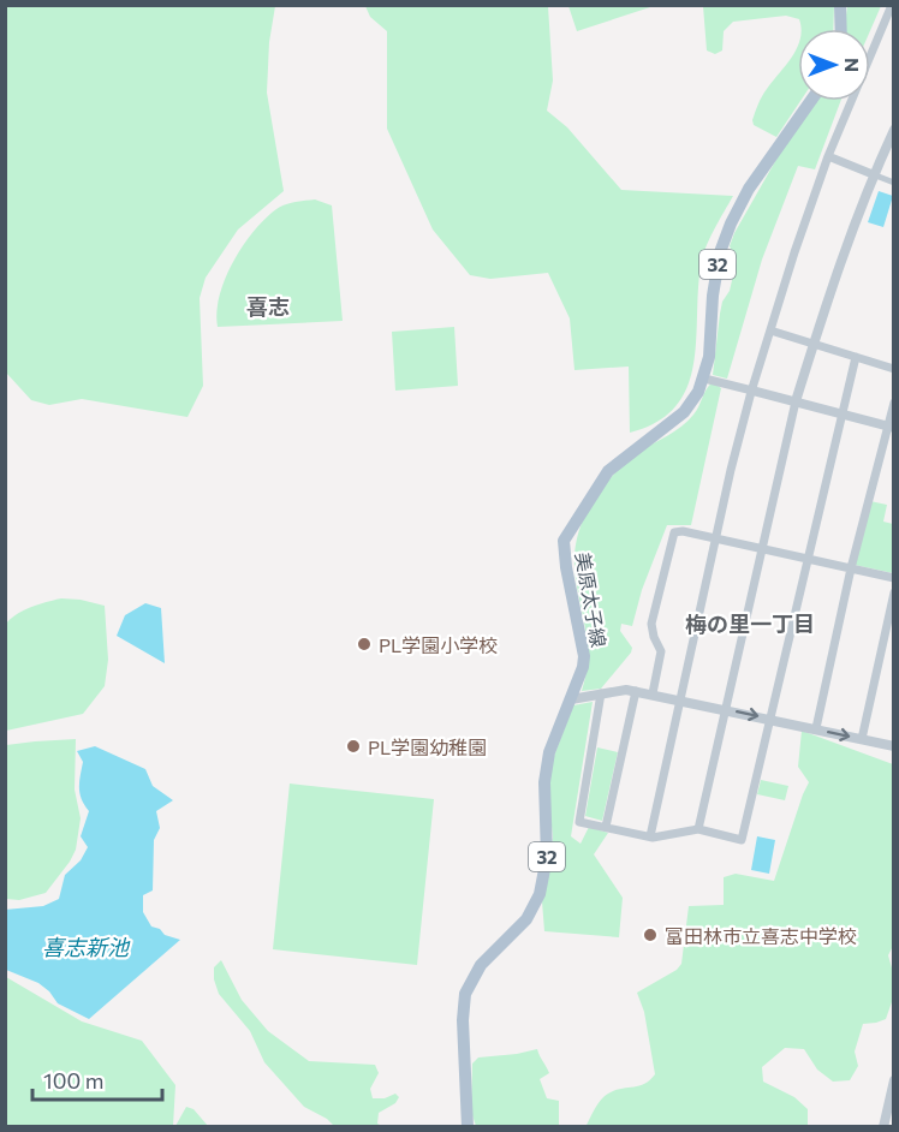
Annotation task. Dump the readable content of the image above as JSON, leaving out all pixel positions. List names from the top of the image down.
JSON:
{
  "streets": {
    "main road": ["32", "美原太子線"]
  },
  "districts": ["喜志", "梅の里一丁目"],
  "water": ["喜志新池"],
  "places": ["PL学園小学校", "PL学園幼稚園", "富田林市立喜志中学校"],
  "scale_bar": "100 m",
  "north": "right"
}
